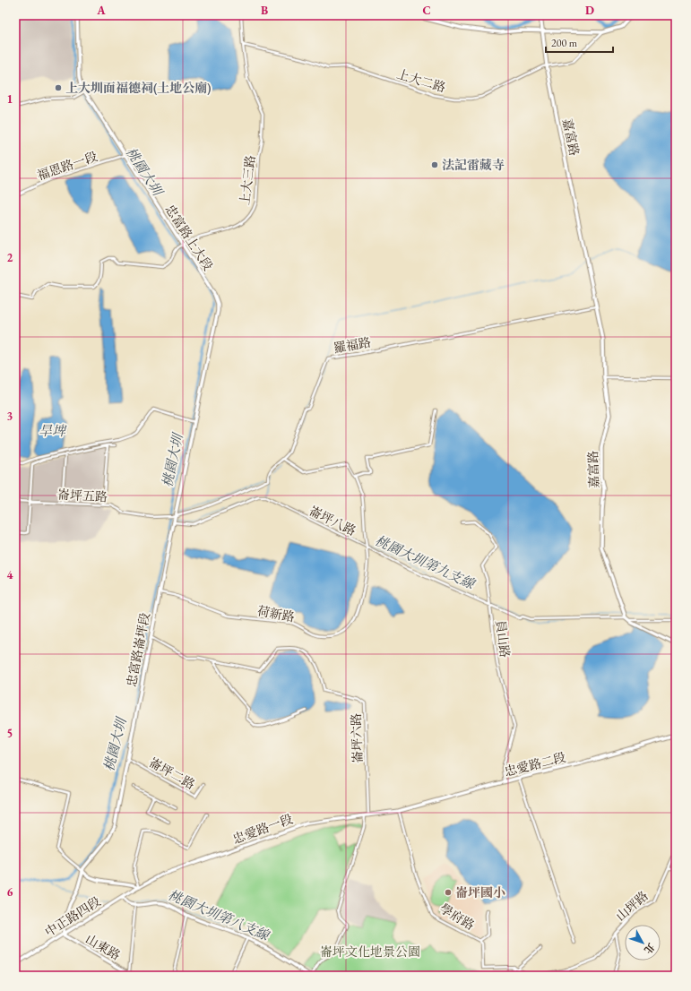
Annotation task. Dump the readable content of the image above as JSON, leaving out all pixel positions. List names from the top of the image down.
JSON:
{
  "streets": {
    "street": [
      "上大二路",
      "嘉富路",
      "福恩路一段",
      "上大三路",
      "忠富路上大段",
      "羅福路",
      "崙坪五路",
      "崙坪八路",
      "荷新路",
      "員山路",
      "忠富路崙坪段",
      "崙坪六路",
      "忠愛路二段",
      "崙坪二路",
      "忠愛路一段",
      "山坪路",
      "中正路四段",
      "學府路",
      "山東路"
    ]
  },
  "crossings": [
    ["上大二路", "嘉富路"],
    ["上大二路", "上大三路"],
    ["嘉富路", "羅福路"],
    ["嘉富路", "崙坪八路"],
    ["福恩路一段", "忠富路上大段"],
    ["上大三路", "忠富路上大段"],
    ["忠富路上大段", "忠富路崙坪段"],
    ["羅福路", "崙坪五路"],
    ["羅福路", "忠富路崙坪段"],
    ["崙坪五路", "忠富路崙坪段"],
    ["崙坪八路", "荷新路"],
    ["崙坪八路", "員山路"],
    ["崙坪八路", "忠富路崙坪段"],
    ["荷新路", "忠富路崙坪段"],
    ["員山路", "忠愛路二段"],
    ["忠富路崙坪段", "崙坪六路"],
    ["忠富路崙坪段", "崙坪二路"],
    ["忠富路崙坪段", "中正路四段"],
    ["忠富路崙坪段", "山東路"],
    ["崙坪六路", "忠愛路一段"],
    ["忠愛路二段", "忠愛路一段"],
    ["忠愛路二段", "學府路"],
    ["忠愛路一段", "中正路四段"],
    ["忠愛路一段", "學府路"],
    ["中正路四段", "山東路"]
  ],
  "water": [
    "桃園大圳",
    "旱埤",
    "桃園大圳第九支線",
    "桃園大圳第八支線"
  ],
  "parks": ["崙坪文化地景公園"],
  "places": ["上大圳面福德祠(土地公廟)", "法記雷藏寺", "崙坪國小"],
  "scale_bar": "200 m",
  "north": "bottom right",
  "grid": {
    "columns": [
      "A",
      "B",
      "C",
      "D"
    ],
    "rows": [
      "1",
      "2",
      "3",
      "4",
      "5",
      "6"
    ]
  }
}
